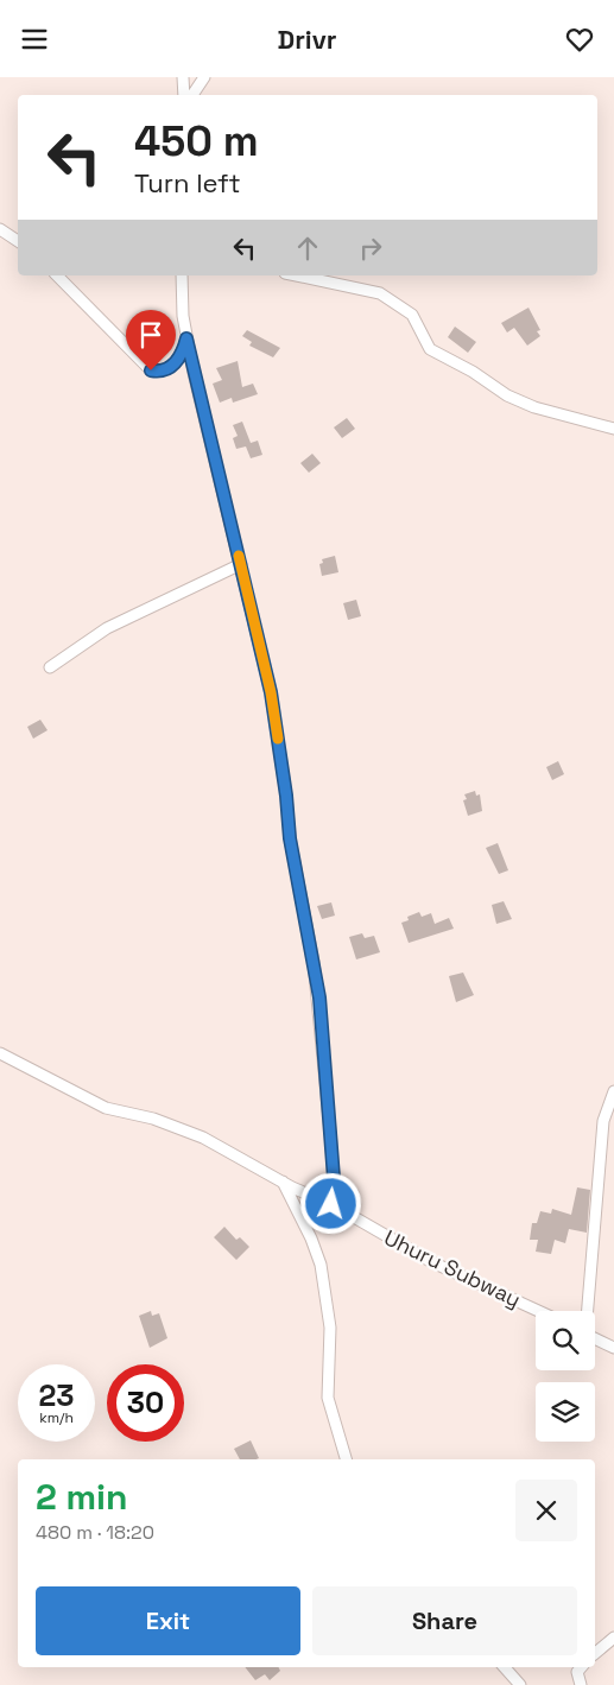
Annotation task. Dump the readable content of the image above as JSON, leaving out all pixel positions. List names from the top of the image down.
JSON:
{
  "streets": {
    "street": ["Uhuru Subway"]
  },
  "page": {
    "header": "Drivr",
    "turn": ["450 m", "Turn left"],
    "speed": "23 km/h",
    "limit": "30",
    "heading": ["2 min", "480 m · 18:20"],
    "buttons": ["Exit", "Share"]
  }
}
